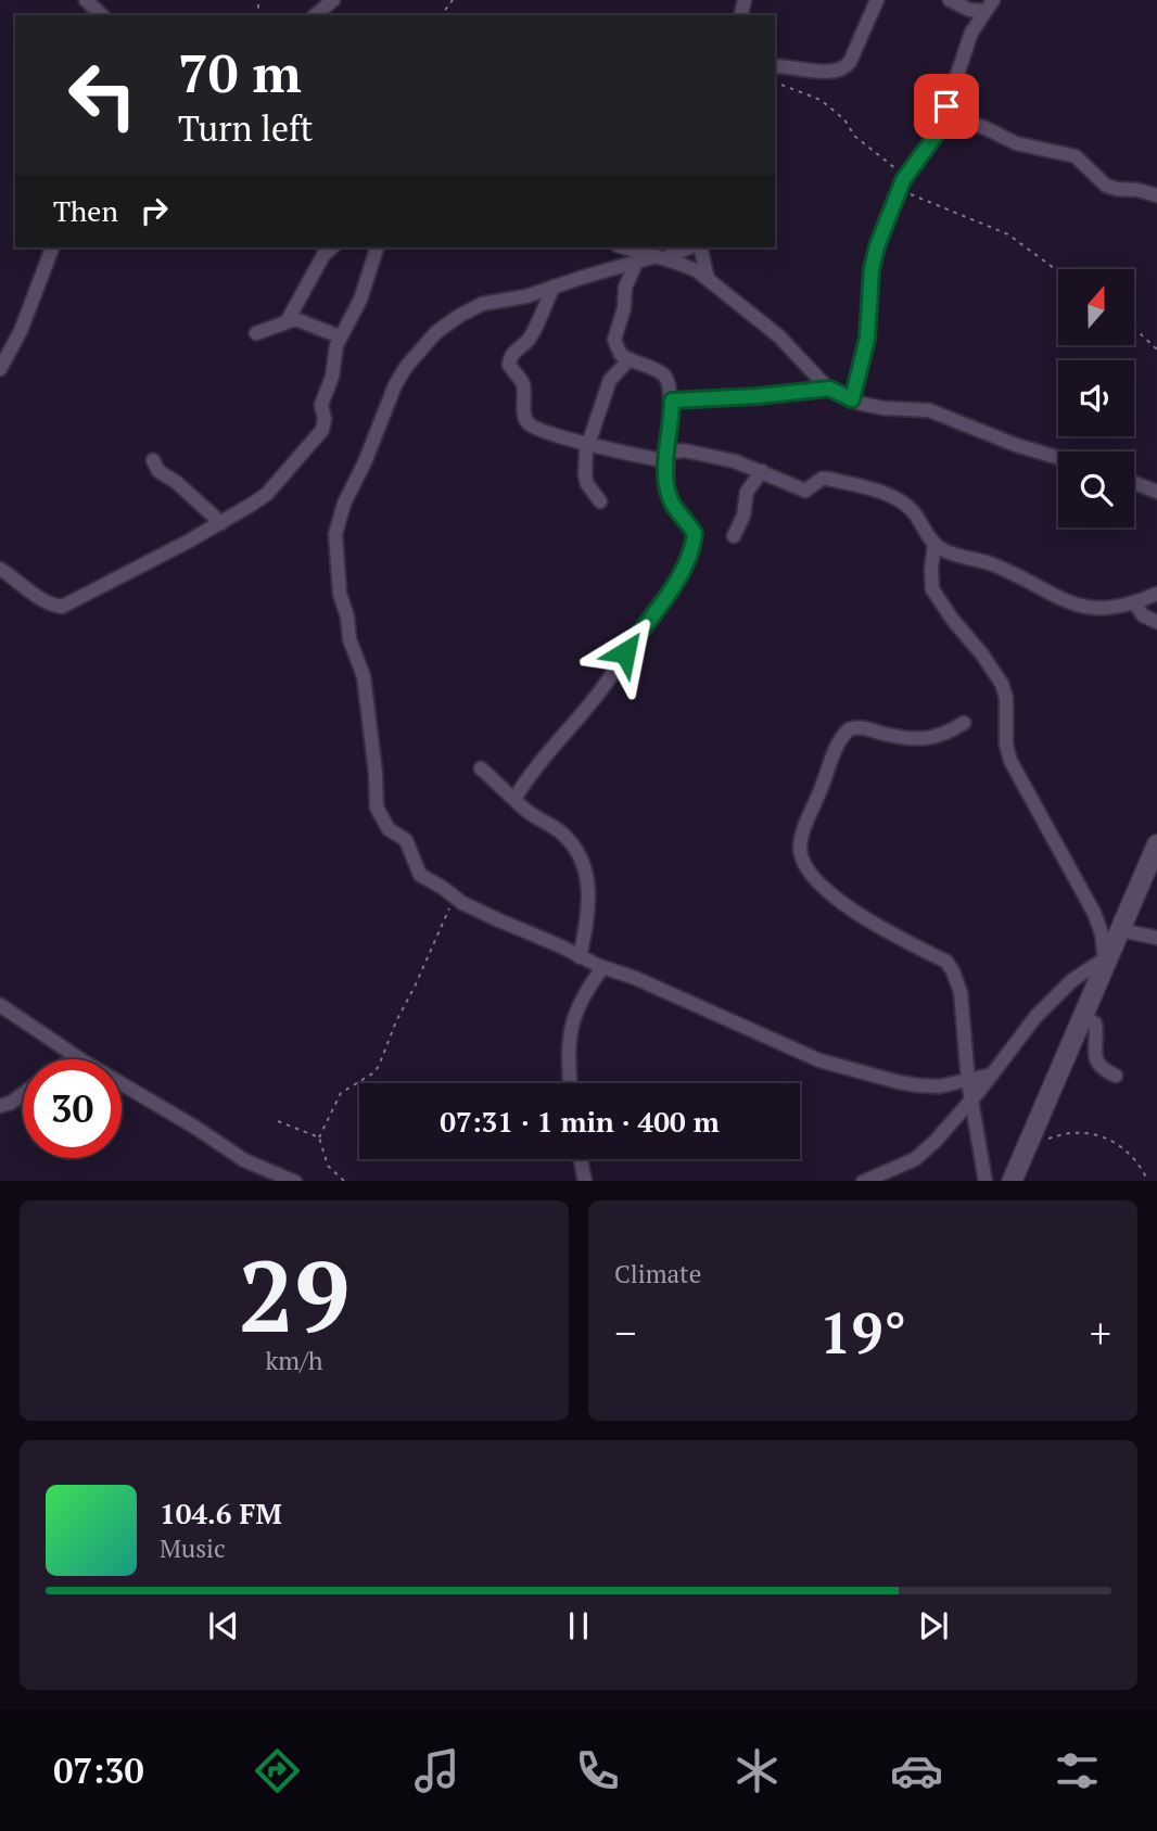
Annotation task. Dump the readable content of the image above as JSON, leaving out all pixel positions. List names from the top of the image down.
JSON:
{
  "north": "top",
  "page": {
    "turn": ["70 m", "Turn left"],
    "then": "Then",
    "limit": "30",
    "trip": "07:31 · 1 min · 400 m",
    "tile": [
      ["29", "km/h"],
      "Climate"
    ],
    "heat": ["−", "19°", "+"],
    "song": ["104.6 FM", "Music"],
    "tabs": "07:30"
  }
}
